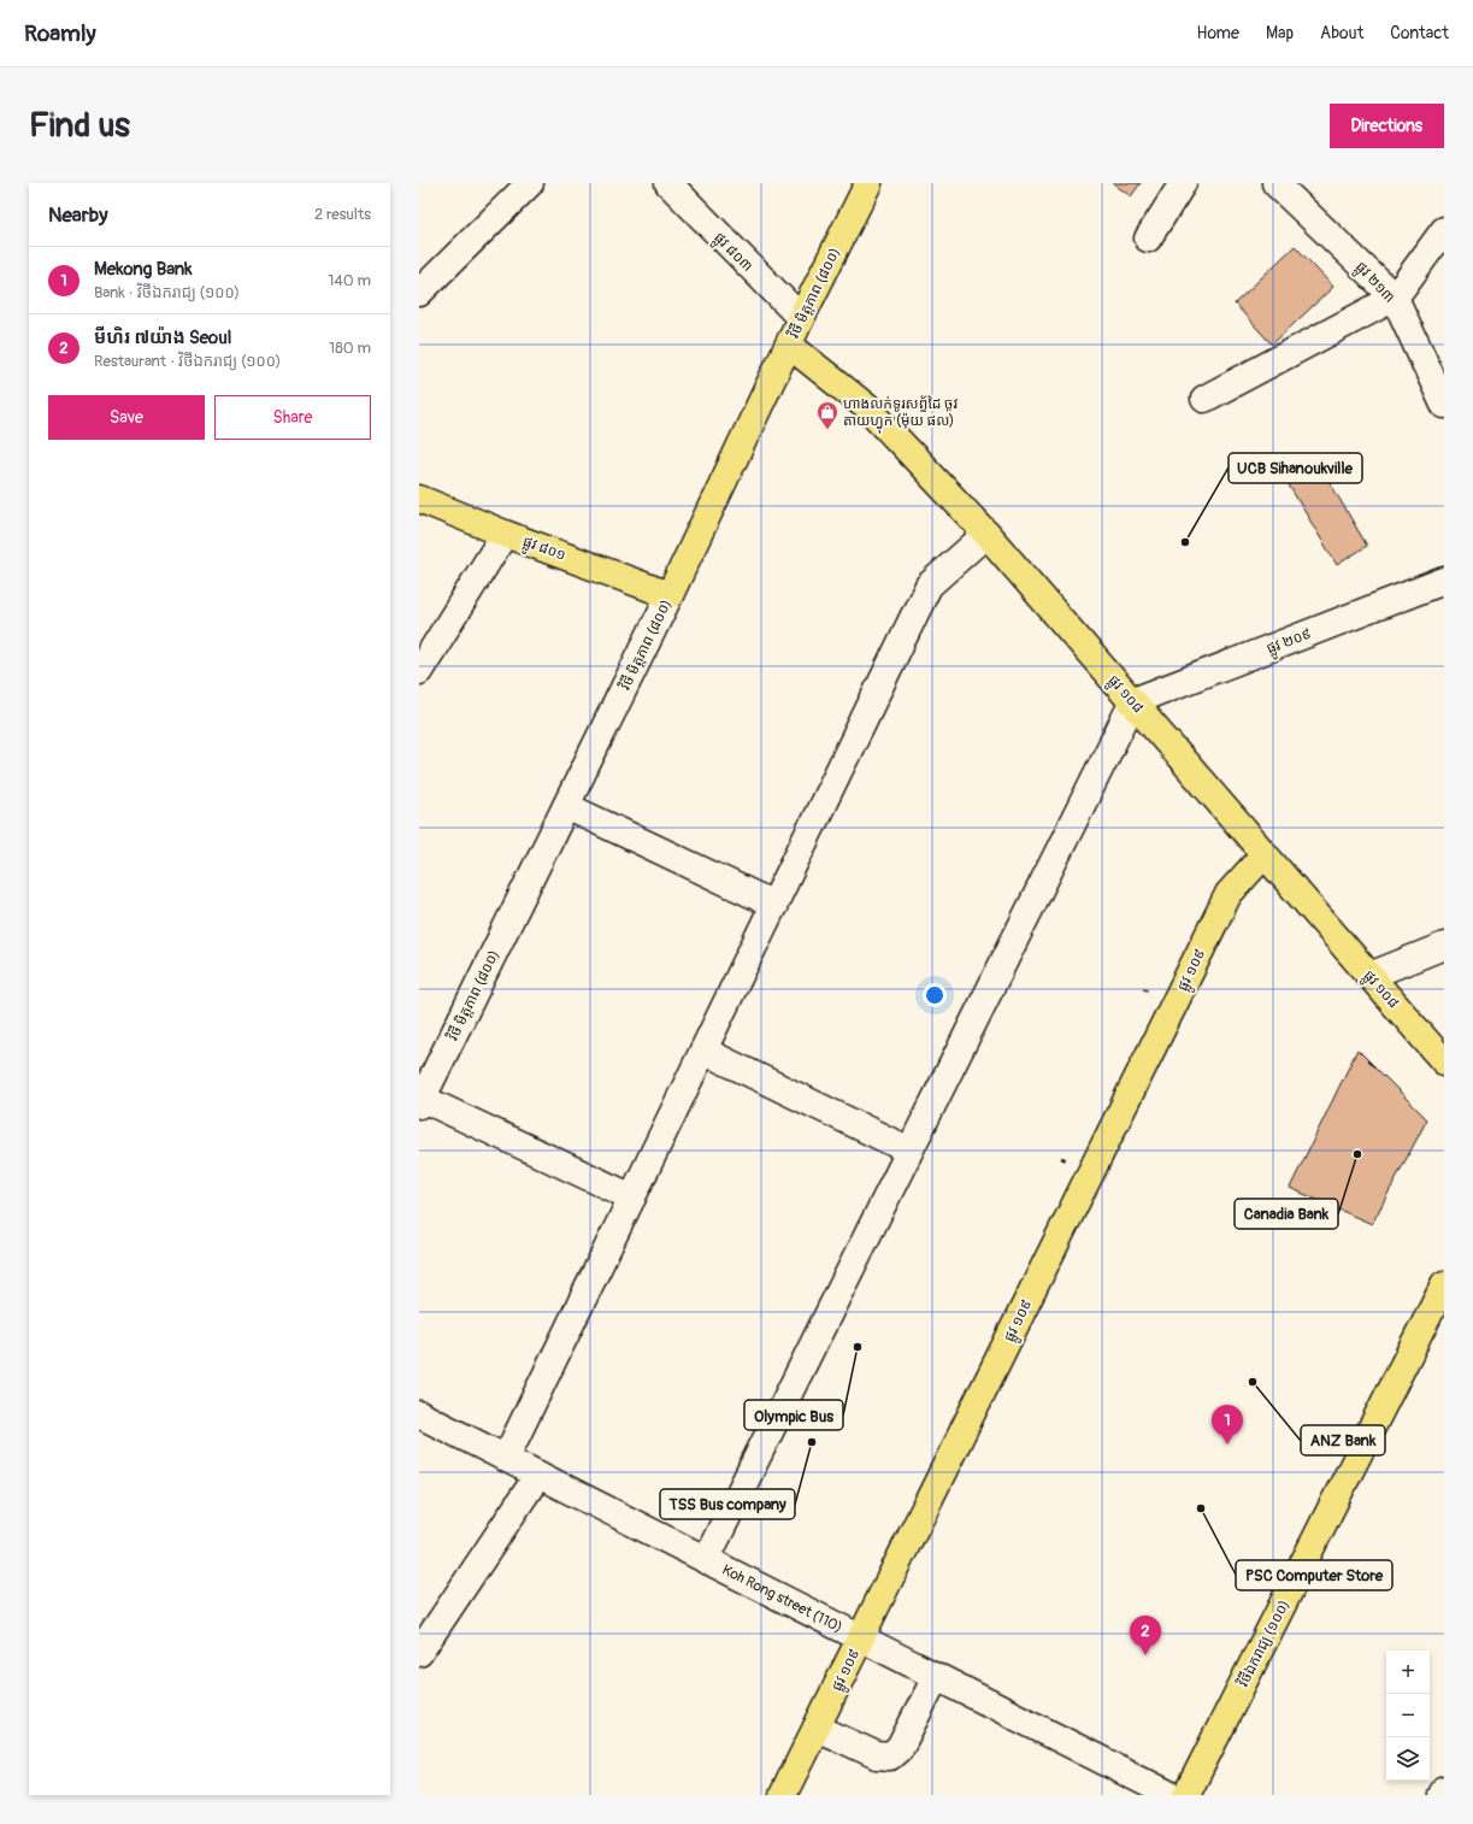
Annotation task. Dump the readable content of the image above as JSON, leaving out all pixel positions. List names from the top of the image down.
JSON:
{
  "streets": {
    "main road": [
      "វិថី មិត្តភាព (៨០០)",
      "ផ្លូវ ៨០១",
      "ផ្លូវ ១០៨",
      "ផ្លូវ ១០៩",
      "វិថីឯករាជ្យ (១០០)"
    ],
    "street": [
      "ផ្លូវ ៨០៣",
      "ផ្លូវ ២១៣",
      "ផ្លូវ ២០៩",
      "Koh Rong street (110)"
    ]
  },
  "crossings": [
    ["ផ្លូវ ៨០៣", "វិថី មិត្តភាព (៨០០)"],
    ["វិថី មិត្តភាព (៨០០)", "ផ្លូវ ៨០១"],
    ["វិថី មិត្តភាព (៨០០)", "ផ្លូវ ១០៨"],
    ["ផ្លូវ ២០៩", "ផ្លូវ ១០៨"],
    ["ផ្លូវ ១០៨", "ផ្លូវ ១០៩"],
    ["ផ្លូវ ១០៩", "Koh Rong street (110)"]
  ],
  "places": {
    "shop": ["ហាងលក់ទូរសព្ទ័ដៃ ចូវ តាយហ្វុក (ម៉ុយ ផល)"],
    "other": [
      "UCB Sihanoukville",
      "Canadia Bank",
      "Olympic Bus",
      "ANZ Bank",
      "TSS Bus company",
      "PSC Computer Store"
    ]
  },
  "page": {
    "header": "Roamly",
    "nav": [
      "Home",
      "Map",
      "About",
      "Contact"
    ],
    "buttons": [
      "Directions",
      ["Save", "Share"]
    ],
    "title": "Find us",
    "heading": ["Nearby", "2 results"],
    "list": [
      {
        "mark": "1",
        "name": "Mekong Bank",
        "note": "Bank · វិថីឯករាជ្យ (១០០)",
        "value": "140 m"
      },
      {
        "mark": "2",
        "name": "មីហិរ ៧យ៉ាង Seoul",
        "note": "Restaurant · វិថីឯករាជ្យ (១០០)",
        "value": "180 m"
      }
    ],
    "pins": ["1", "2"],
    "map_buttons": ["+", "−"]
  }
}
